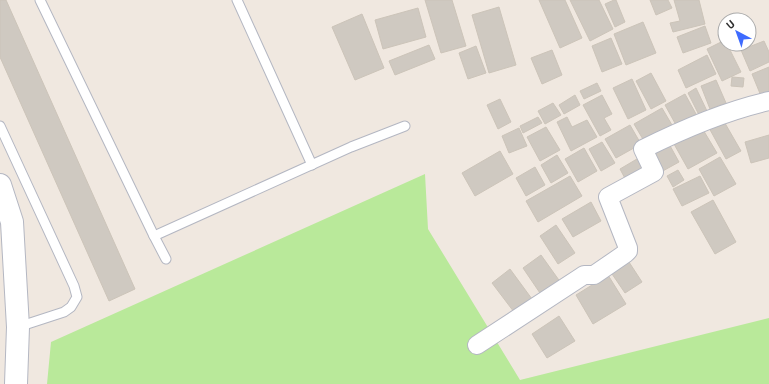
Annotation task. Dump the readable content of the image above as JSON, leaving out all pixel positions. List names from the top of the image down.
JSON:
{
  "north": "top left"
}
